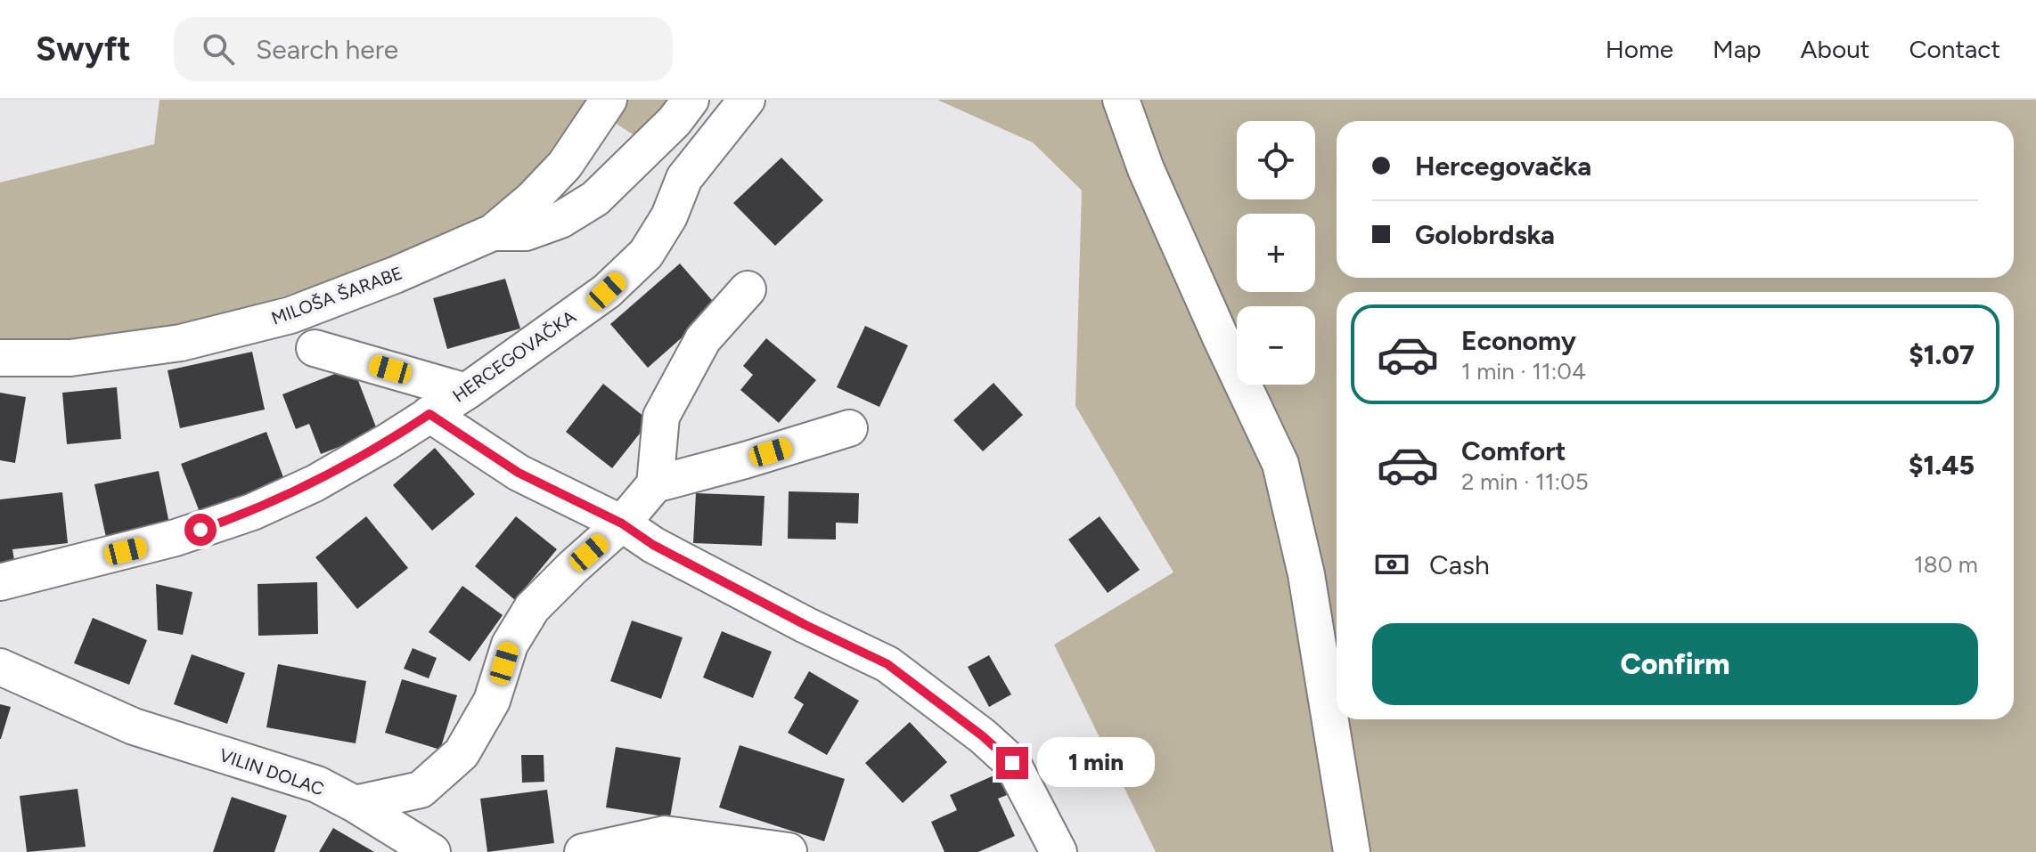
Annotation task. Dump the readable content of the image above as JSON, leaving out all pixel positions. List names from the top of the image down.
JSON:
{
  "streets": {
    "street": ["MILOŠA ŠARABE", "HERCEGOVAČKA", "VILIN DOLAC"]
  },
  "page": {
    "header": "Swyft",
    "search": "Search here",
    "nav": [
      "Home",
      "Map",
      "About",
      "Contact"
    ],
    "map_buttons": ["+", "−"],
    "banner": ["Hercegovačka", "Golobrdska"],
    "list": [
      {
        "name": "Economy",
        "note": "1 min · 11:04",
        "value": "$1.07"
      },
      {
        "name": "Comfort",
        "note": "2 min · 11:05",
        "value": "$1.45"
      }
    ],
    "pay": ["Cash", "180 m"],
    "buttons": "Confirm",
    "bubble": "1 min"
  }
}
